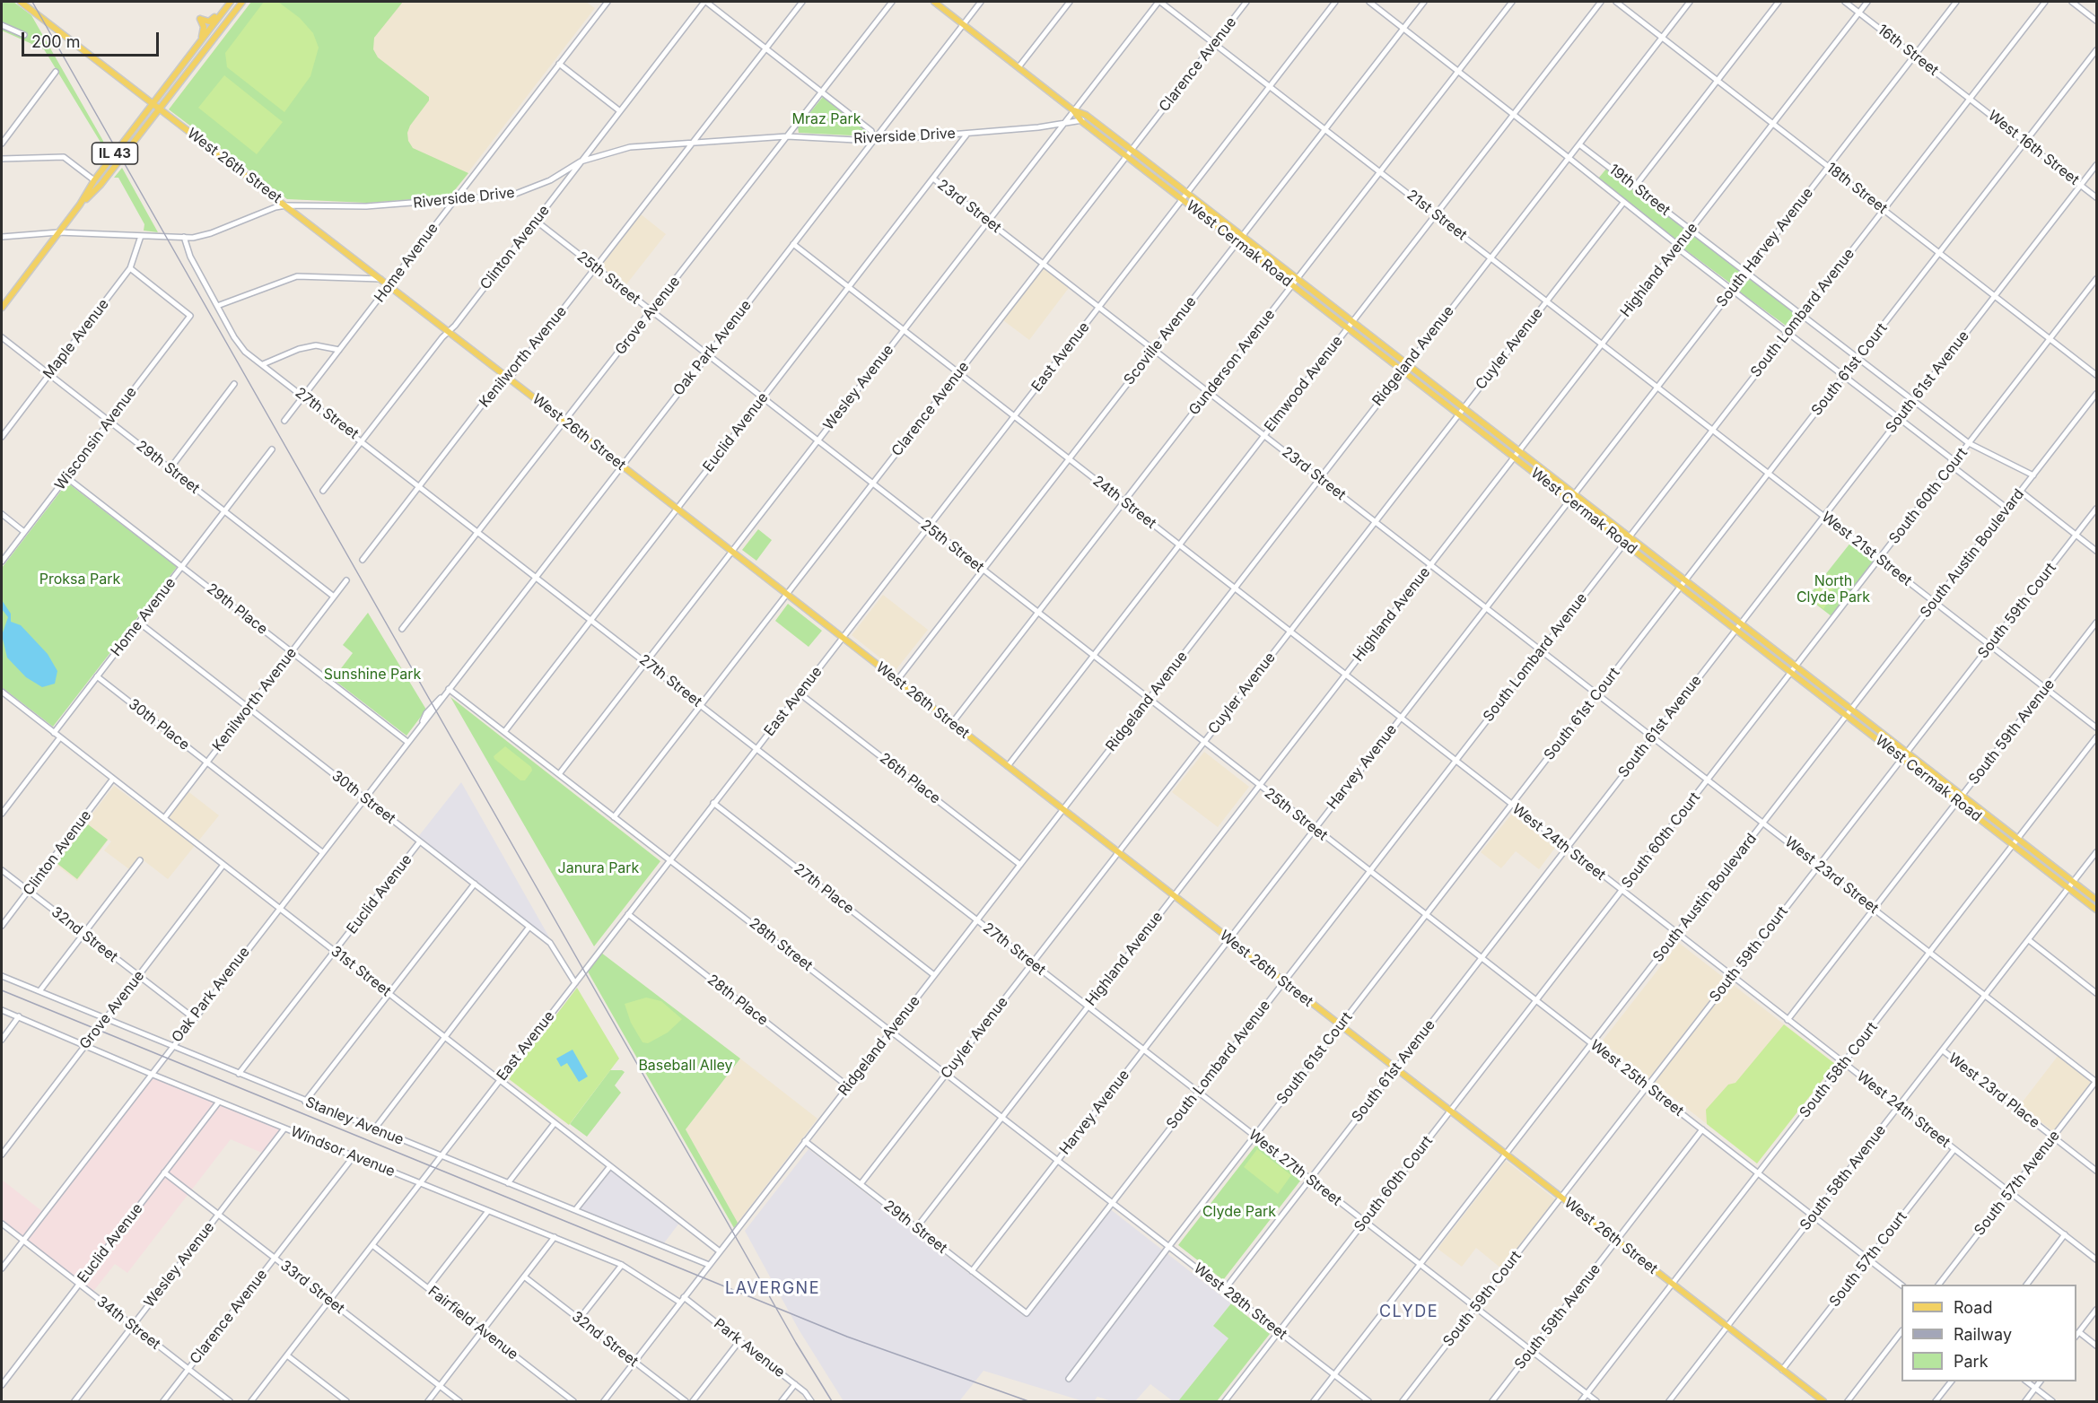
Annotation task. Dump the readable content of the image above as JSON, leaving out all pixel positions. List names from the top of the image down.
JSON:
{
  "streets": {
    "main road": ["IL 43", "West 26th Street", "West Cermak Road"],
    "street": [
      "16th Street",
      "Clarence Avenue",
      "Riverside Drive",
      "West 16th Street",
      "18th Street",
      "19th Street",
      "23rd Street",
      "21st Street",
      "Clinton Avenue",
      "South Harvey Avenue",
      "Home Avenue",
      "Highland Avenue",
      "25th Street",
      "South Lombard Avenue",
      "Grove Avenue",
      "Maple Avenue",
      "Scoville Avenue",
      "Oak Park Avenue",
      "Cuyler Avenue",
      "Ridgeland Avenue",
      "Kenilworth Avenue",
      "East Avenue",
      "Gunderson Avenue",
      "South 61st Court",
      "South 61st Avenue",
      "Elmwood Avenue",
      "Wesley Avenue",
      "27th Street",
      "Euclid Avenue",
      "Wisconsin Avenue",
      "29th Street",
      "South 60th Court",
      "24th Street",
      "West 21st Street",
      "South Austin Boulevard",
      "29th Place",
      "South 59th Court",
      "30th Place",
      "South 59th Avenue",
      "Harvey Avenue",
      "26th Place",
      "30th Street",
      "West 24th Street",
      "West 23rd Street",
      "27th Place",
      "32nd Street",
      "28th Street",
      "31st Street",
      "28th Place",
      "South 58th Court",
      "West 25th Street",
      "West 23rd Place",
      "Stanley Avenue",
      "Windsor Avenue",
      "West 27th Street",
      "South 58th Avenue",
      "South 57th Avenue",
      "South 57th Court",
      "33rd Street",
      "West 28th Street",
      "34th Street",
      "Fairfield Avenue",
      "Park Avenue"
    ]
  },
  "crossings": [
    ["16th Street", "West 16th Street"],
    ["16th Street", "South Harvey Avenue"],
    ["16th Street", "Highland Avenue"],
    ["16th Street", "South Lombard Avenue"],
    ["Clarence Avenue", "West 26th Street"],
    ["Clarence Avenue", "23rd Street"],
    ["Clarence Avenue", "21st Street"],
    ["Clarence Avenue", "West Cermak Road"],
    ["Clarence Avenue", "25th Street"],
    ["Clarence Avenue", "27th Street"],
    ["Clarence Avenue", "24th Street"],
    ["Clarence Avenue", "28th Street"],
    ["Clarence Avenue", "Windsor Avenue"],
    ["Clarence Avenue", "33rd Street"],
    ["Clarence Avenue", "34th Street"],
    ["Riverside Drive", "IL 43"],
    ["Riverside Drive", "West 26th Street"],
    ["Riverside Drive", "West Cermak Road"],
    ["Riverside Drive", "Clinton Avenue"],
    ["Riverside Drive", "Home Avenue"],
    ["Riverside Drive", "Grove Avenue"],
    ["Riverside Drive", "Maple Avenue"],
    ["Riverside Drive", "Oak Park Avenue"],
    ["Riverside Drive", "Kenilworth Avenue"],
    ["Riverside Drive", "Wesley Avenue"],
    ["Riverside Drive", "27th Street"],
    ["Riverside Drive", "Euclid Avenue"],
    ["West 16th Street", "South Lombard Avenue"],
    ["West 16th Street", "South 61st Court"],
    ["West 16th Street", "South 61st Avenue"],
    ["IL 43", "West 26th Street"],
    ["West 26th Street", "Clinton Avenue"],
    ["West 26th Street", "Home Avenue"],
    ["West 26th Street", "Highland Avenue"],
    ["West 26th Street", "South Lombard Avenue"],
    ["West 26th Street", "Grove Avenue"],
    ["West 26th Street", "Scoville Avenue"],
    ["West 26th Street", "Oak Park Avenue"],
    ["West 26th Street", "Cuyler Avenue"],
    ["West 26th Street", "Ridgeland Avenue"],
    ["West 26th Street", "Kenilworth Avenue"],
    ["West 26th Street", "East Avenue"],
    ["West 26th Street", "Gunderson Avenue"],
    ["West 26th Street", "South 61st Court"],
    ["West 26th Street", "South 61st Avenue"],
    ["West 26th Street", "Elmwood Avenue"],
    ["West 26th Street", "Wesley Avenue"],
    ["West 26th Street", "Euclid Avenue"],
    ["West 26th Street", "South 60th Court"],
    ["West 26th Street", "South Austin Boulevard"],
    ["West 26th Street", "South 59th Court"],
    ["West 26th Street", "South 59th Avenue"],
    ["West 26th Street", "Harvey Avenue"],
    ["West 26th Street", "South 58th Court"],
    ["West 26th Street", "South 58th Avenue"],
    ["West 26th Street", "South 57th Court"],
    ["18th Street", "South Harvey Avenue"],
    ["18th Street", "Highland Avenue"],
    ["18th Street", "South Lombard Avenue"],
    ["18th Street", "Ridgeland Avenue"],
    ["18th Street", "South 61st Court"],
    ["18th Street", "South 61st Avenue"],
    ["18th Street", "South 60th Court"],
    ["19th Street", "South Harvey Avenue"],
    ["19th Street", "Highland Avenue"],
    ["19th Street", "South Lombard Avenue"],
    ["19th Street", "Ridgeland Avenue"],
    ["19th Street", "South 61st Court"],
    ["19th Street", "South 61st Avenue"],
    ["19th Street", "South 60th Court"],
    ["19th Street", "South Austin Boulevard"],
    ["23rd Street", "Highland Avenue"],
    ["23rd Street", "South Lombard Avenue"],
    ["23rd Street", "Scoville Avenue"],
    ["23rd Street", "Cuyler Avenue"],
    ["23rd Street", "Ridgeland Avenue"],
    ["23rd Street", "East Avenue"],
    ["23rd Street", "Gunderson Avenue"],
    ["23rd Street", "Elmwood Avenue"],
    ["23rd Street", "Wesley Avenue"],
    ["23rd Street", "Euclid Avenue"],
    ["23rd Street", "Harvey Avenue"],
    ["23rd Street", "West 23rd Street"],
    ["21st Street", "South Harvey Avenue"],
    ["21st Street", "Highland Avenue"],
    ["21st Street", "South Lombard Avenue"],
    ["21st Street", "Scoville Avenue"],
    ["21st Street", "Cuyler Avenue"],
    ["21st Street", "Ridgeland Avenue"],
    ["21st Street", "East Avenue"],
    ["21st Street", "Gunderson Avenue"],
    ["21st Street", "Elmwood Avenue"],
    ["21st Street", "Wesley Avenue"],
    ["21st Street", "West 21st Street"],
    ["West Cermak Road", "South Harvey Avenue"],
    ["West Cermak Road", "Highland Avenue"],
    ["West Cermak Road", "South Lombard Avenue"],
    ["West Cermak Road", "Scoville Avenue"],
    ["West Cermak Road", "Oak Park Avenue"],
    ["West Cermak Road", "Cuyler Avenue"],
    ["West Cermak Road", "Ridgeland Avenue"],
    ["West Cermak Road", "East Avenue"],
    ["West Cermak Road", "Gunderson Avenue"],
    ["West Cermak Road", "South 61st Court"],
    ["West Cermak Road", "South 61st Avenue"],
    ["West Cermak Road", "Elmwood Avenue"],
    ["West Cermak Road", "Wesley Avenue"],
    ["West Cermak Road", "South 60th Court"],
    ["West Cermak Road", "South Austin Boulevard"],
    ["West Cermak Road", "South 59th Court"],
    ["West Cermak Road", "South 59th Avenue"],
    ["West Cermak Road", "Harvey Avenue"],
    ["West Cermak Road", "South 58th Court"],
    ["West Cermak Road", "South 58th Avenue"],
    ["Clinton Avenue", "25th Street"],
    ["Clinton Avenue", "27th Street"],
    ["Clinton Avenue", "32nd Street"],
    ["Clinton Avenue", "31st Street"],
    ["South Harvey Avenue", "Harvey Avenue"],
    ["Home Avenue", "27th Street"],
    ["Home Avenue", "29th Street"],
    ["Home Avenue", "29th Place"],
    ["Home Avenue", "30th Place"],
    ["Home Avenue", "30th Street"],
    ["Home Avenue", "31st Street"],
    ["Highland Avenue", "25th Street"],
    ["Highland Avenue", "27th Street"],
    ["Highland Avenue", "29th Street"],
    ["Highland Avenue", "24th Street"],
    ["Highland Avenue", "28th Street"],
    ["25th Street", "South Lombard Avenue"],
    ["25th Street", "Grove Avenue"],
    ["25th Street", "Scoville Avenue"],
    ["25th Street", "Oak Park Avenue"],
    ["25th Street", "Cuyler Avenue"],
    ["25th Street", "Ridgeland Avenue"],
    ["25th Street", "Kenilworth Avenue"],
    ["25th Street", "East Avenue"],
    ["25th Street", "Gunderson Avenue"],
    ["25th Street", "Elmwood Avenue"],
    ["25th Street", "Wesley Avenue"],
    ["25th Street", "Euclid Avenue"],
    ["25th Street", "Harvey Avenue"],
    ["25th Street", "West 25th Street"],
    ["South Lombard Avenue", "27th Street"],
    ["South Lombard Avenue", "29th Street"],
    ["South Lombard Avenue", "24th Street"],
    ["South Lombard Avenue", "West 21st Street"],
    ["South Lombard Avenue", "West 24th Street"],
    ["South Lombard Avenue", "West 23rd Street"],
    ["South Lombard Avenue", "28th Street"],
    ["South Lombard Avenue", "West 25th Street"],
    ["South Lombard Avenue", "West 27th Street"],
    ["South Lombard Avenue", "West 28th Street"],
    ["Grove Avenue", "27th Street"],
    ["Grove Avenue", "32nd Street"],
    ["Grove Avenue", "31st Street"],
    ["Grove Avenue", "Stanley Avenue"],
    ["Grove Avenue", "Windsor Avenue"],
    ["Maple Avenue", "Wisconsin Avenue"],
    ["Maple Avenue", "29th Street"],
    ["Scoville Avenue", "24th Street"],
    ["Oak Park Avenue", "27th Street"],
    ["Oak Park Avenue", "24th Street"],
    ["Oak Park Avenue", "29th Place"],
    ["Oak Park Avenue", "30th Place"],
    ["Oak Park Avenue", "30th Street"],
    ["Oak Park Avenue", "32nd Street"],
    ["Oak Park Avenue", "28th Street"],
    ["Oak Park Avenue", "31st Street"],
    ["Oak Park Avenue", "Stanley Avenue"],
    ["Oak Park Avenue", "Windsor Avenue"],
    ["Oak Park Avenue", "34th Street"],
    ["Cuyler Avenue", "27th Street"],
    ["Cuyler Avenue", "29th Street"],
    ["Cuyler Avenue", "24th Street"],
    ["Cuyler Avenue", "28th Street"],
    ["Ridgeland Avenue", "27th Street"],
    ["Ridgeland Avenue", "29th Street"],
    ["Ridgeland Avenue", "24th Street"],
    ["Ridgeland Avenue", "26th Place"],
    ["Ridgeland Avenue", "27th Place"],
    ["Ridgeland Avenue", "32nd Street"],
    ["Ridgeland Avenue", "28th Street"],
    ["Ridgeland Avenue", "31st Street"],
    ["Ridgeland Avenue", "28th Place"],
    ["Ridgeland Avenue", "Stanley Avenue"],
    ["Ridgeland Avenue", "Windsor Avenue"],
    ["Ridgeland Avenue", "Park Avenue"],
    ["Kenilworth Avenue", "27th Street"],
    ["Kenilworth Avenue", "29th Street"],
    ["Kenilworth Avenue", "29th Place"],
    ["Kenilworth Avenue", "30th Place"],
    ["Kenilworth Avenue", "30th Street"],
    ["Kenilworth Avenue", "31st Street"],
    ["East Avenue", "27th Street"],
    ["East Avenue", "24th Street"],
    ["East Avenue", "26th Place"],
    ["East Avenue", "30th Street"],
    ["East Avenue", "27th Place"],
    ["East Avenue", "28th Street"],
    ["East Avenue", "31st Street"],
    ["East Avenue", "28th Place"],
    ["East Avenue", "Stanley Avenue"],
    ["East Avenue", "Windsor Avenue"],
    ["East Avenue", "33rd Street"],
    ["East Avenue", "Fairfield Avenue"],
    ["Gunderson Avenue", "24th Street"],
    ["South 61st Court", "West 21st Street"],
    ["South 61st Court", "West 24th Street"],
    ["South 61st Court", "West 23rd Street"],
    ["South 61st Court", "West 25th Street"],
    ["South 61st Court", "West 27th Street"],
    ["South 61st Court", "West 28th Street"],
    ["South 61st Avenue", "West 21st Street"],
    ["South 61st Avenue", "West 24th Street"],
    ["South 61st Avenue", "West 23rd Street"],
    ["South 61st Avenue", "West 25th Street"],
    ["South 61st Avenue", "West 27th Street"],
    ["South 61st Avenue", "West 28th Street"],
    ["Elmwood Avenue", "24th Street"],
    ["Wesley Avenue", "27th Street"],
    ["Wesley Avenue", "24th Street"],
    ["Wesley Avenue", "28th Street"],
    ["Wesley Avenue", "Windsor Avenue"],
    ["Wesley Avenue", "33rd Street"],
    ["Wesley Avenue", "34th Street"],
    ["27th Street", "Euclid Avenue"],
    ["27th Street", "Harvey Avenue"],
    ["27th Street", "West 27th Street"],
    ["Euclid Avenue", "24th Street"],
    ["Euclid Avenue", "30th Street"],
    ["Euclid Avenue", "28th Street"],
    ["Euclid Avenue", "31st Street"],
    ["Euclid Avenue", "Stanley Avenue"],
    ["Euclid Avenue", "Windsor Avenue"],
    ["Euclid Avenue", "33rd Street"],
    ["Euclid Avenue", "34th Street"],
    ["Wisconsin Avenue", "29th Street"],
    ["Wisconsin Avenue", "29th Place"],
    ["29th Street", "Harvey Avenue"],
    ["South 60th Court", "West 21st Street"],
    ["South 60th Court", "West 24th Street"],
    ["South 60th Court", "West 23rd Street"],
    ["South 60th Court", "West 25th Street"],
    ["South 60th Court", "West 27th Street"],
    ["South 60th Court", "West 28th Street"],
    ["24th Street", "Harvey Avenue"],
    ["24th Street", "West 24th Street"],
    ["West 21st Street", "South Austin Boulevard"],
    ["West 21st Street", "South 59th Court"],
    ["West 21st Street", "South 59th Avenue"],
    ["South Austin Boulevard", "West 24th Street"],
    ["South Austin Boulevard", "West 23rd Street"],
    ["South Austin Boulevard", "West 25th Street"],
    ["South Austin Boulevard", "West 27th Street"],
    ["South Austin Boulevard", "West 28th Street"],
    ["South 59th Court", "West 24th Street"],
    ["South 59th Court", "West 23rd Street"],
    ["South 59th Court", "West 25th Street"],
    ["South 59th Court", "West 27th Street"],
    ["South 59th Avenue", "West 24th Street"],
    ["South 59th Avenue", "West 23rd Street"],
    ["South 59th Avenue", "West 25th Street"],
    ["South 59th Avenue", "West 27th Street"],
    ["Harvey Avenue", "28th Street"],
    ["West 24th Street", "South 58th Court"],
    ["West 24th Street", "South 58th Avenue"],
    ["West 24th Street", "South 57th Avenue"],
    ["West 24th Street", "South 57th Court"],
    ["West 23rd Street", "South 58th Court"],
    ["West 23rd Street", "South 58th Avenue"],
    ["West 23rd Street", "South 57th Avenue"],
    ["28th Street", "West 28th Street"],
    ["South 58th Court", "West 25th Street"],
    ["South 58th Court", "West 27th Street"],
    ["West 25th Street", "South 58th Avenue"],
    ["West 25th Street", "South 57th Court"],
    ["West 23rd Place", "South 58th Avenue"],
    ["West 23rd Place", "South 57th Avenue"],
    ["Windsor Avenue", "Park Avenue"]
  ],
  "districts": ["LAVERGNE", "CLYDE"],
  "parks": [
    "Mraz Park",
    "Proksa Park",
    "North Clyde Park",
    "Sunshine Park",
    "Janura Park",
    "Baseball Alley",
    "Clyde Park"
  ],
  "legend": ["Road", "Railway", "Park"],
  "scale_bar": "200 m"
}
